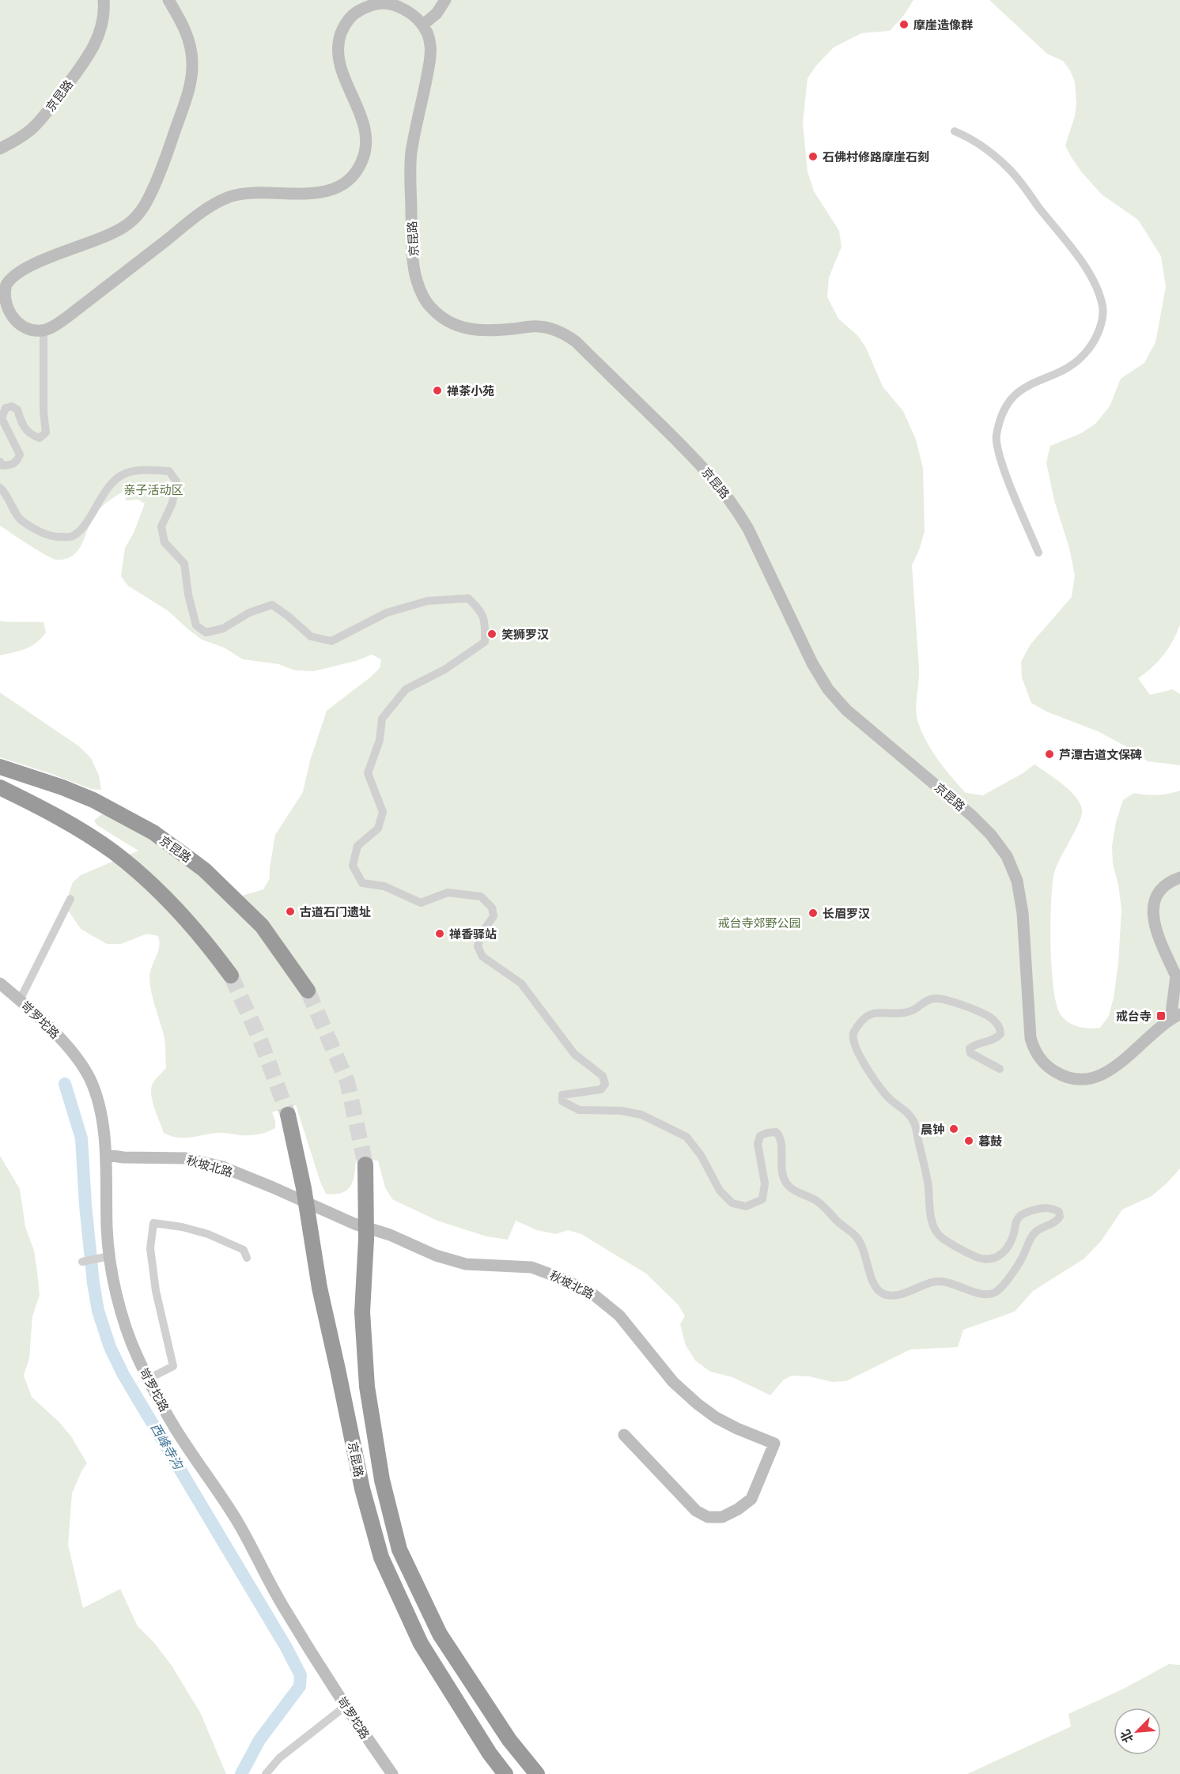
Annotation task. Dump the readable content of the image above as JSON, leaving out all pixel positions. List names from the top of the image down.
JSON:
{
  "streets": {
    "highway": ["京昆路"],
    "main road": ["岢罗坨路", "秋坡北路"]
  },
  "crossings": [
    ["岢罗坨路", "秋坡北路"]
  ],
  "water": ["西峰寺沟"],
  "parks": ["亲子活动区", "戒台寺郊野公园"],
  "places": {
    "other": [
      "摩崖造像群",
      "石佛村修路摩崖石刻",
      "禅茶小苑",
      "笑狮罗汉",
      "芦潭古道文保碑",
      "古道石门遗址",
      "长眉罗汉",
      "禅香驿站",
      "晨钟",
      "暮鼓"
    ],
    "transit": ["戒台寺"]
  },
  "north": "bottom left"
}
